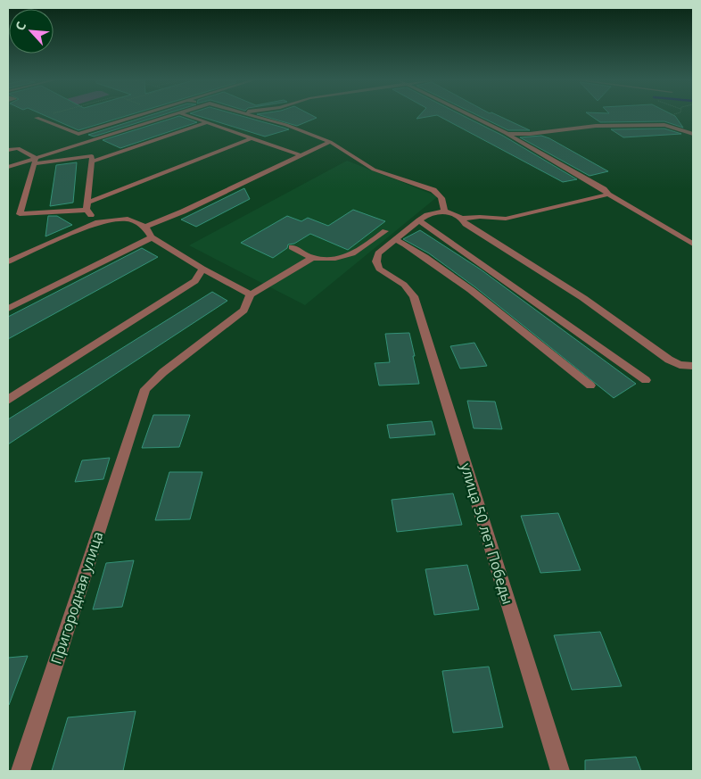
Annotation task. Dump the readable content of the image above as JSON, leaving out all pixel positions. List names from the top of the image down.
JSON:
{
  "streets": {
    "street": ["улица 50 лет Победы", "Пригородная улица"]
  },
  "north": "top left"
}
